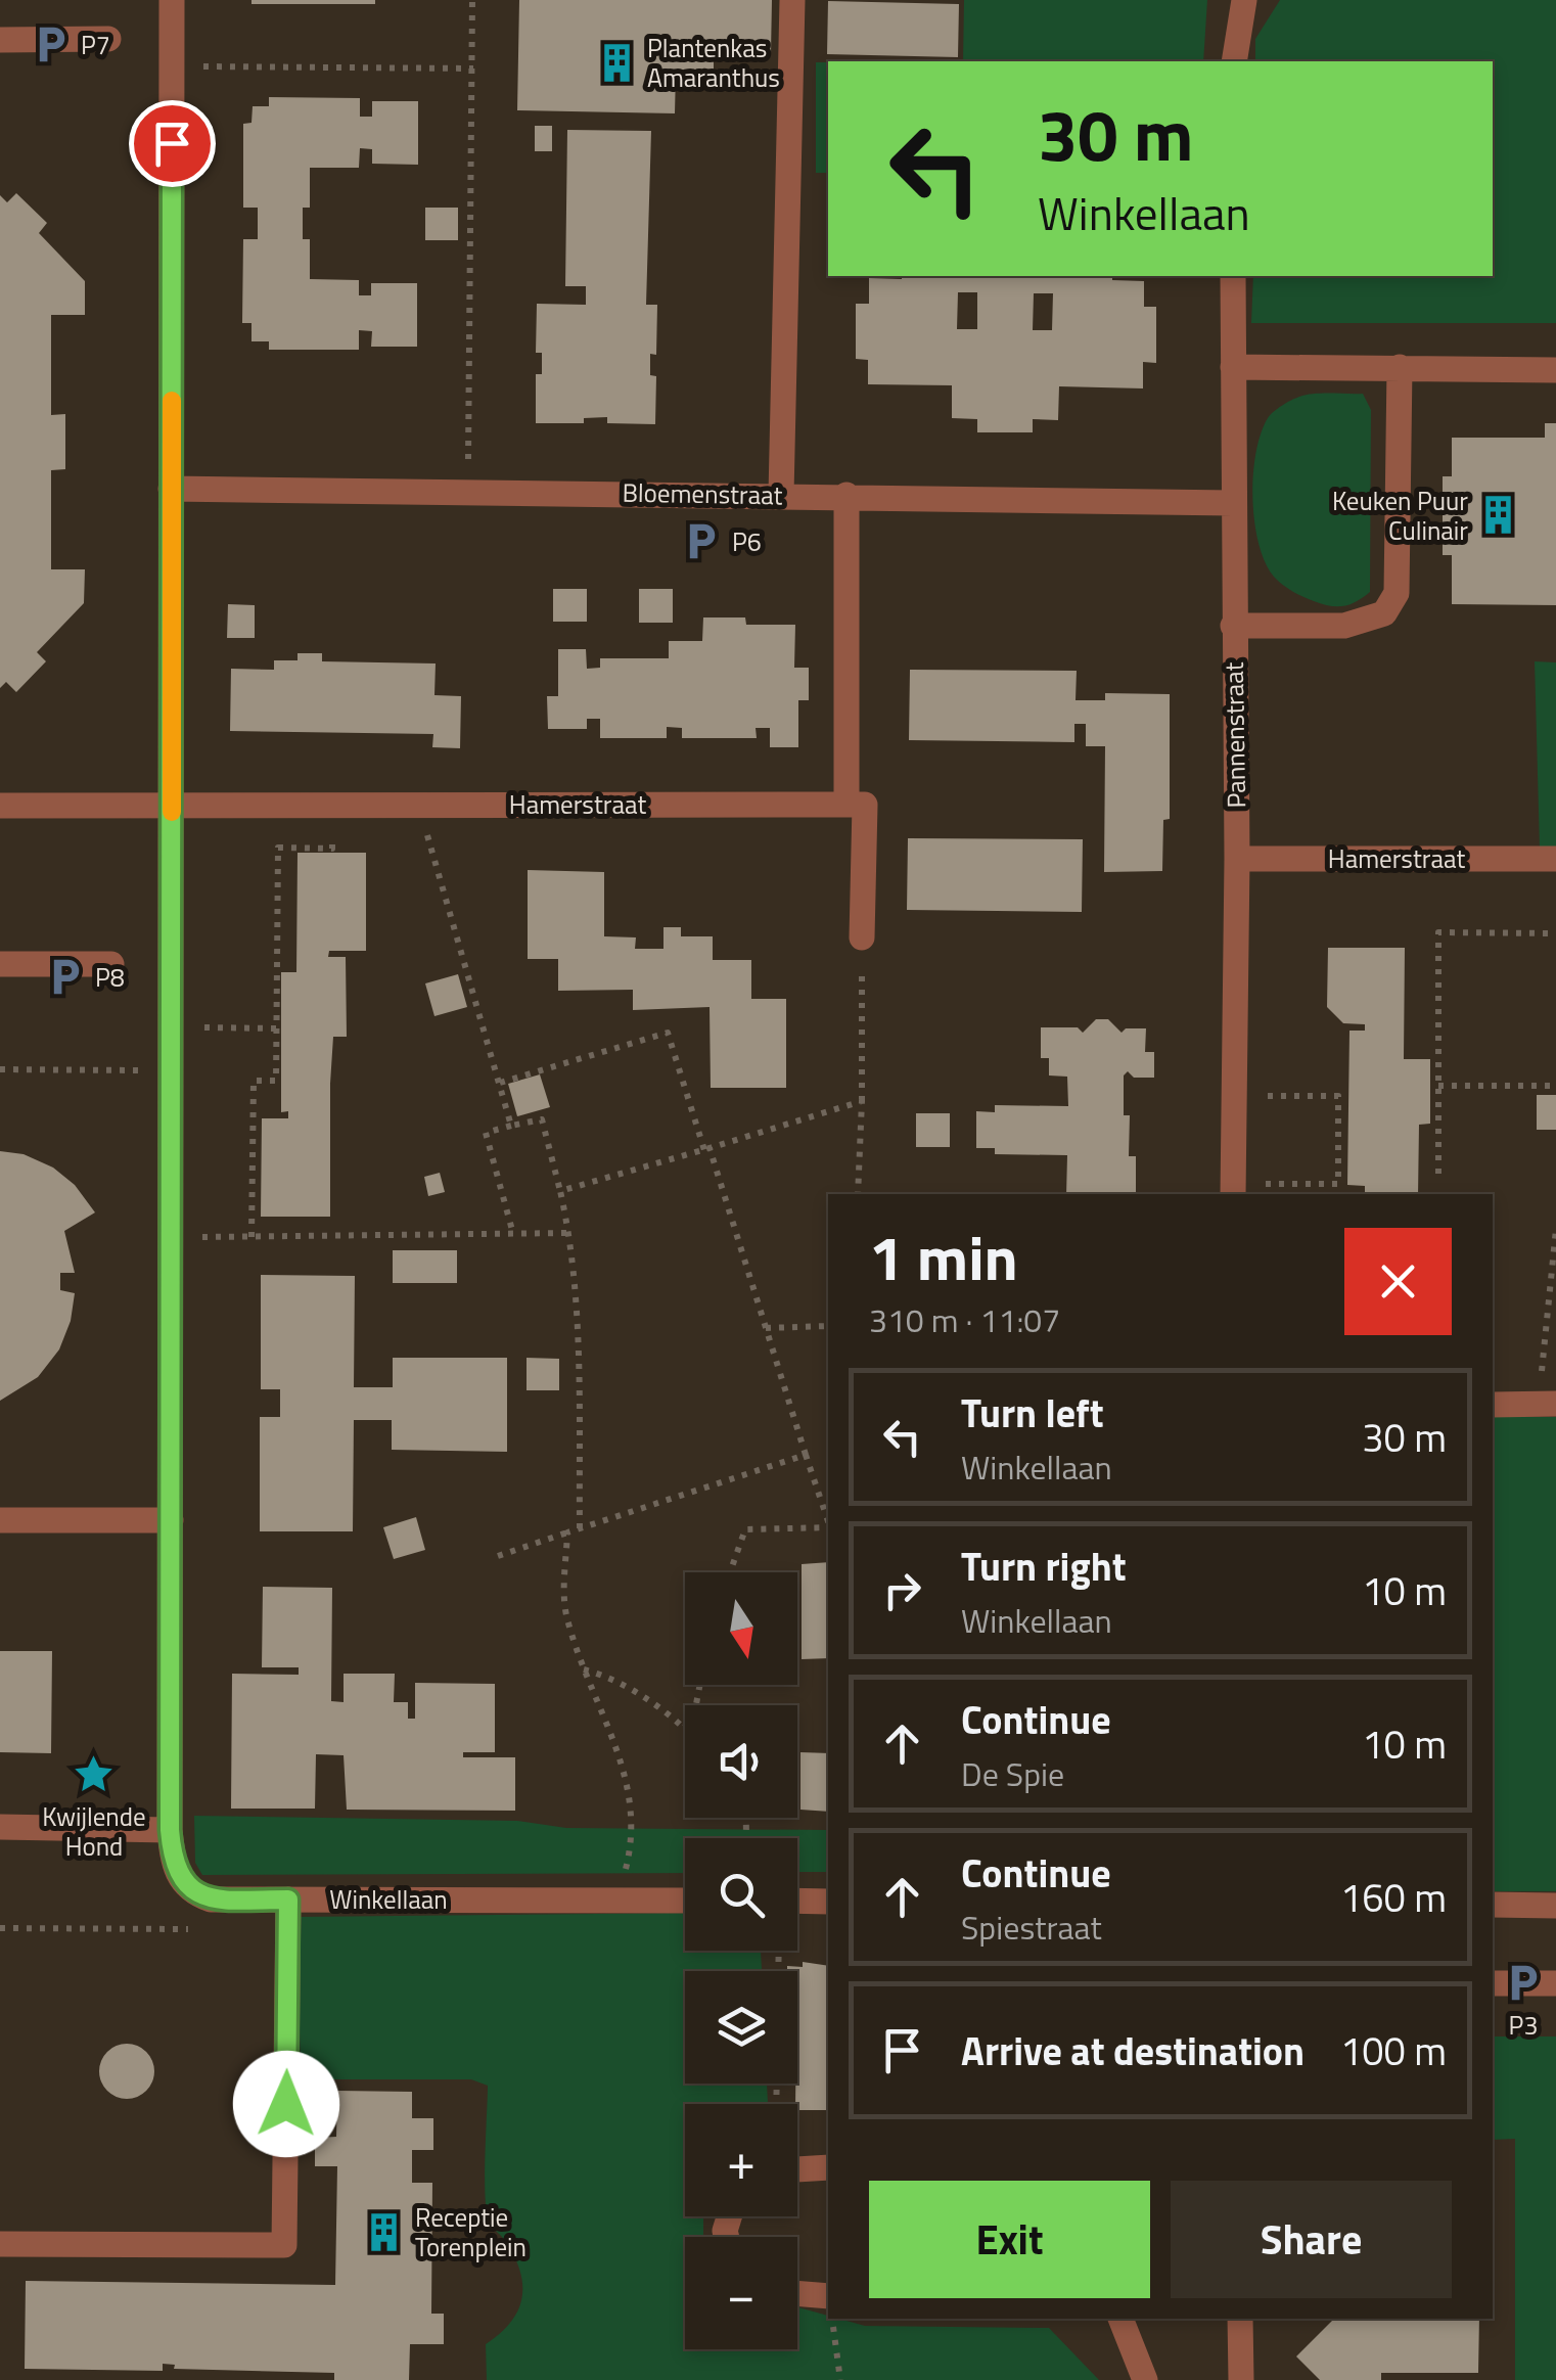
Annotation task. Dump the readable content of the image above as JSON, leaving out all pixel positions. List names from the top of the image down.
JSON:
{
  "streets": {
    "street": [
      "Bloemenstraat",
      "Pannenstraat",
      "Hamerstraat",
      "Winkellaan"
    ]
  },
  "crossings": [
    ["Bloemenstraat", "Pannenstraat"],
    ["Pannenstraat", "Hamerstraat"]
  ],
  "places": {
    "parking": [
      "P7",
      "P6",
      "P8",
      "P3"
    ],
    "building": ["Plantenkas Amaranthus", "Keuken Puur Culinair", "Receptie Torenplein"],
    "place": ["Kwijlende Hond"]
  },
  "north": "bottom",
  "page": {
    "turn": ["30 m", "Winkellaan"],
    "heading": ["1 min", "310 m · 11:07"],
    "list": [
      {
        "name": "Turn left",
        "note": "Winkellaan",
        "value": "30 m"
      },
      {
        "name": "Turn right",
        "note": "Winkellaan",
        "value": "10 m"
      },
      {
        "name": "Continue",
        "note": "De Spie",
        "value": "10 m"
      },
      {
        "name": "Continue",
        "note": "Spiestraat",
        "value": "160 m"
      },
      {
        "name": "Arrive at destination",
        "value": "100 m"
      }
    ],
    "map_buttons": ["+", "−"],
    "buttons": ["Exit", "Share"]
  }
}
